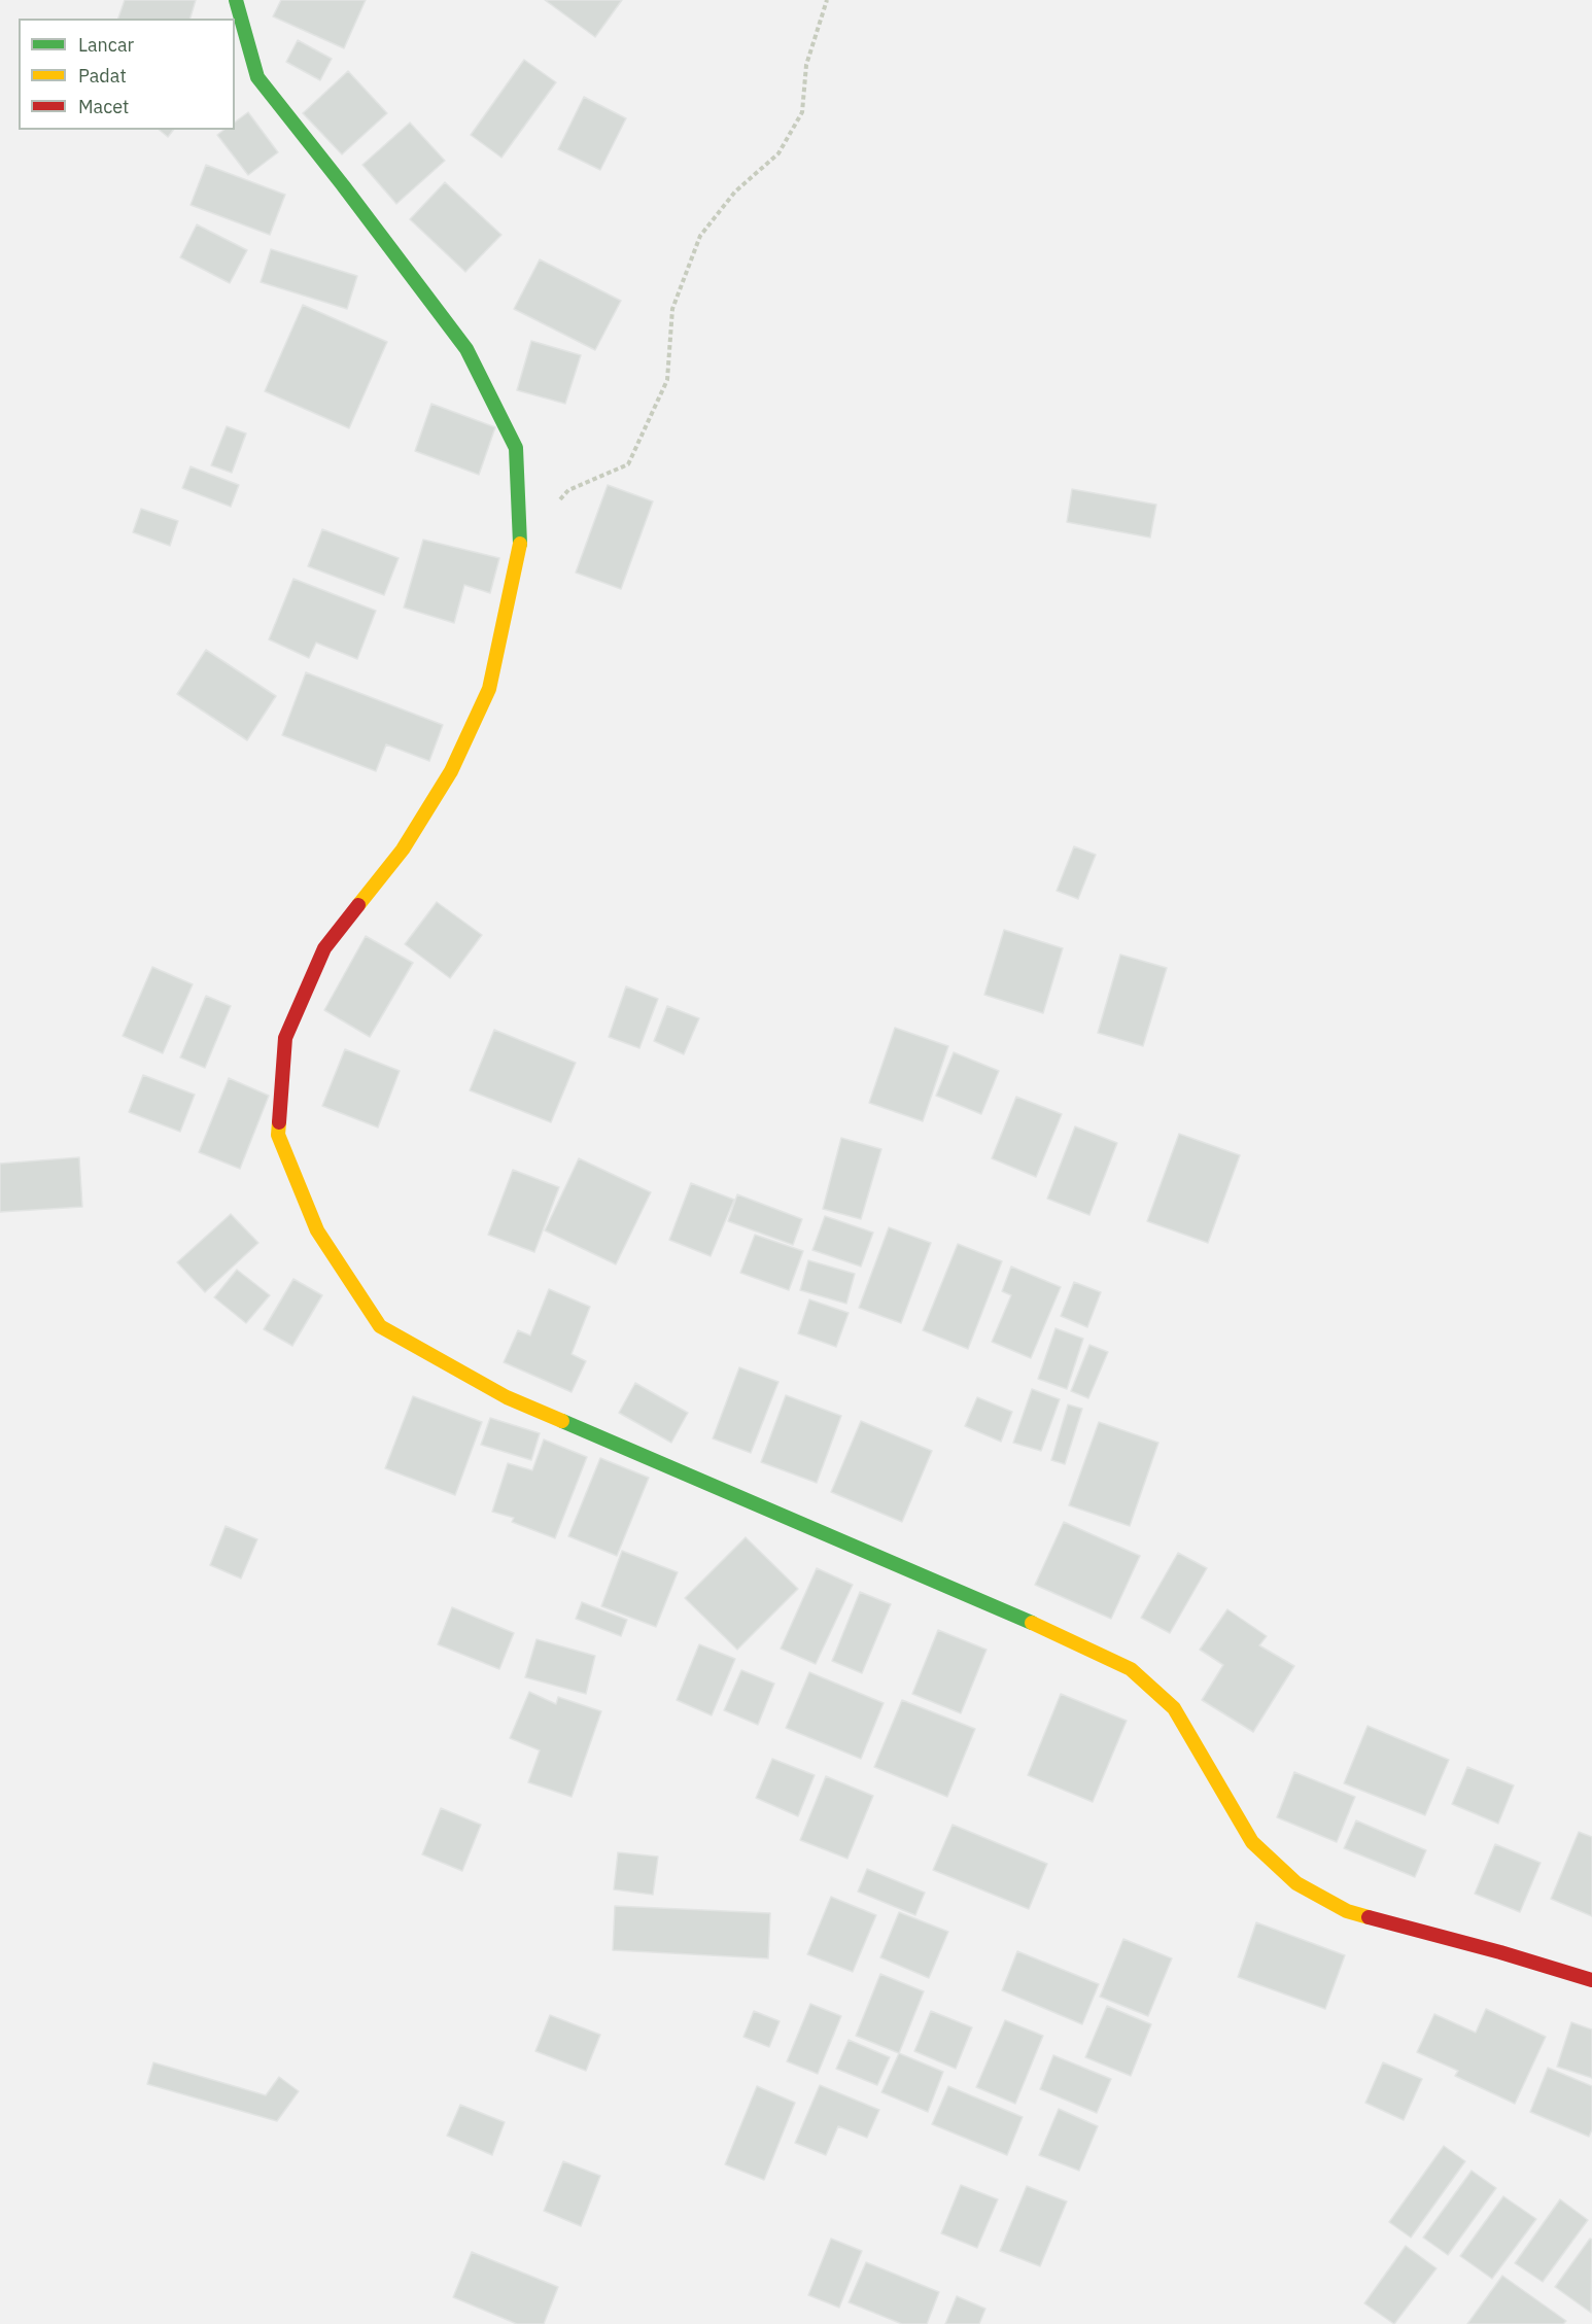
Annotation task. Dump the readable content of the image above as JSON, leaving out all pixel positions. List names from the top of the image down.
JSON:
{
  "legend": ["Lancar", "Padat", "Macet"]
}
